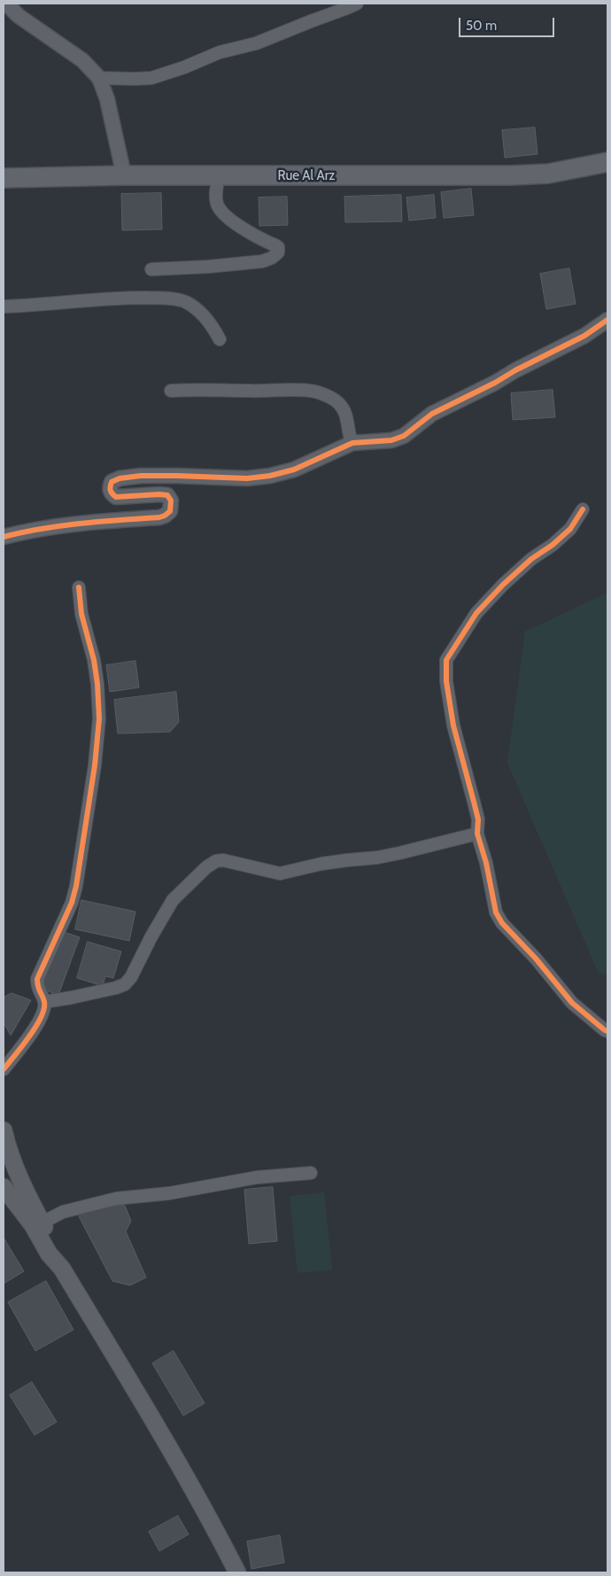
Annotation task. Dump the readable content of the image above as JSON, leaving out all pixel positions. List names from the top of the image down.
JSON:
{
  "streets": {
    "main road": ["Rue Al Arz"]
  },
  "scale_bar": "50 m"
}
